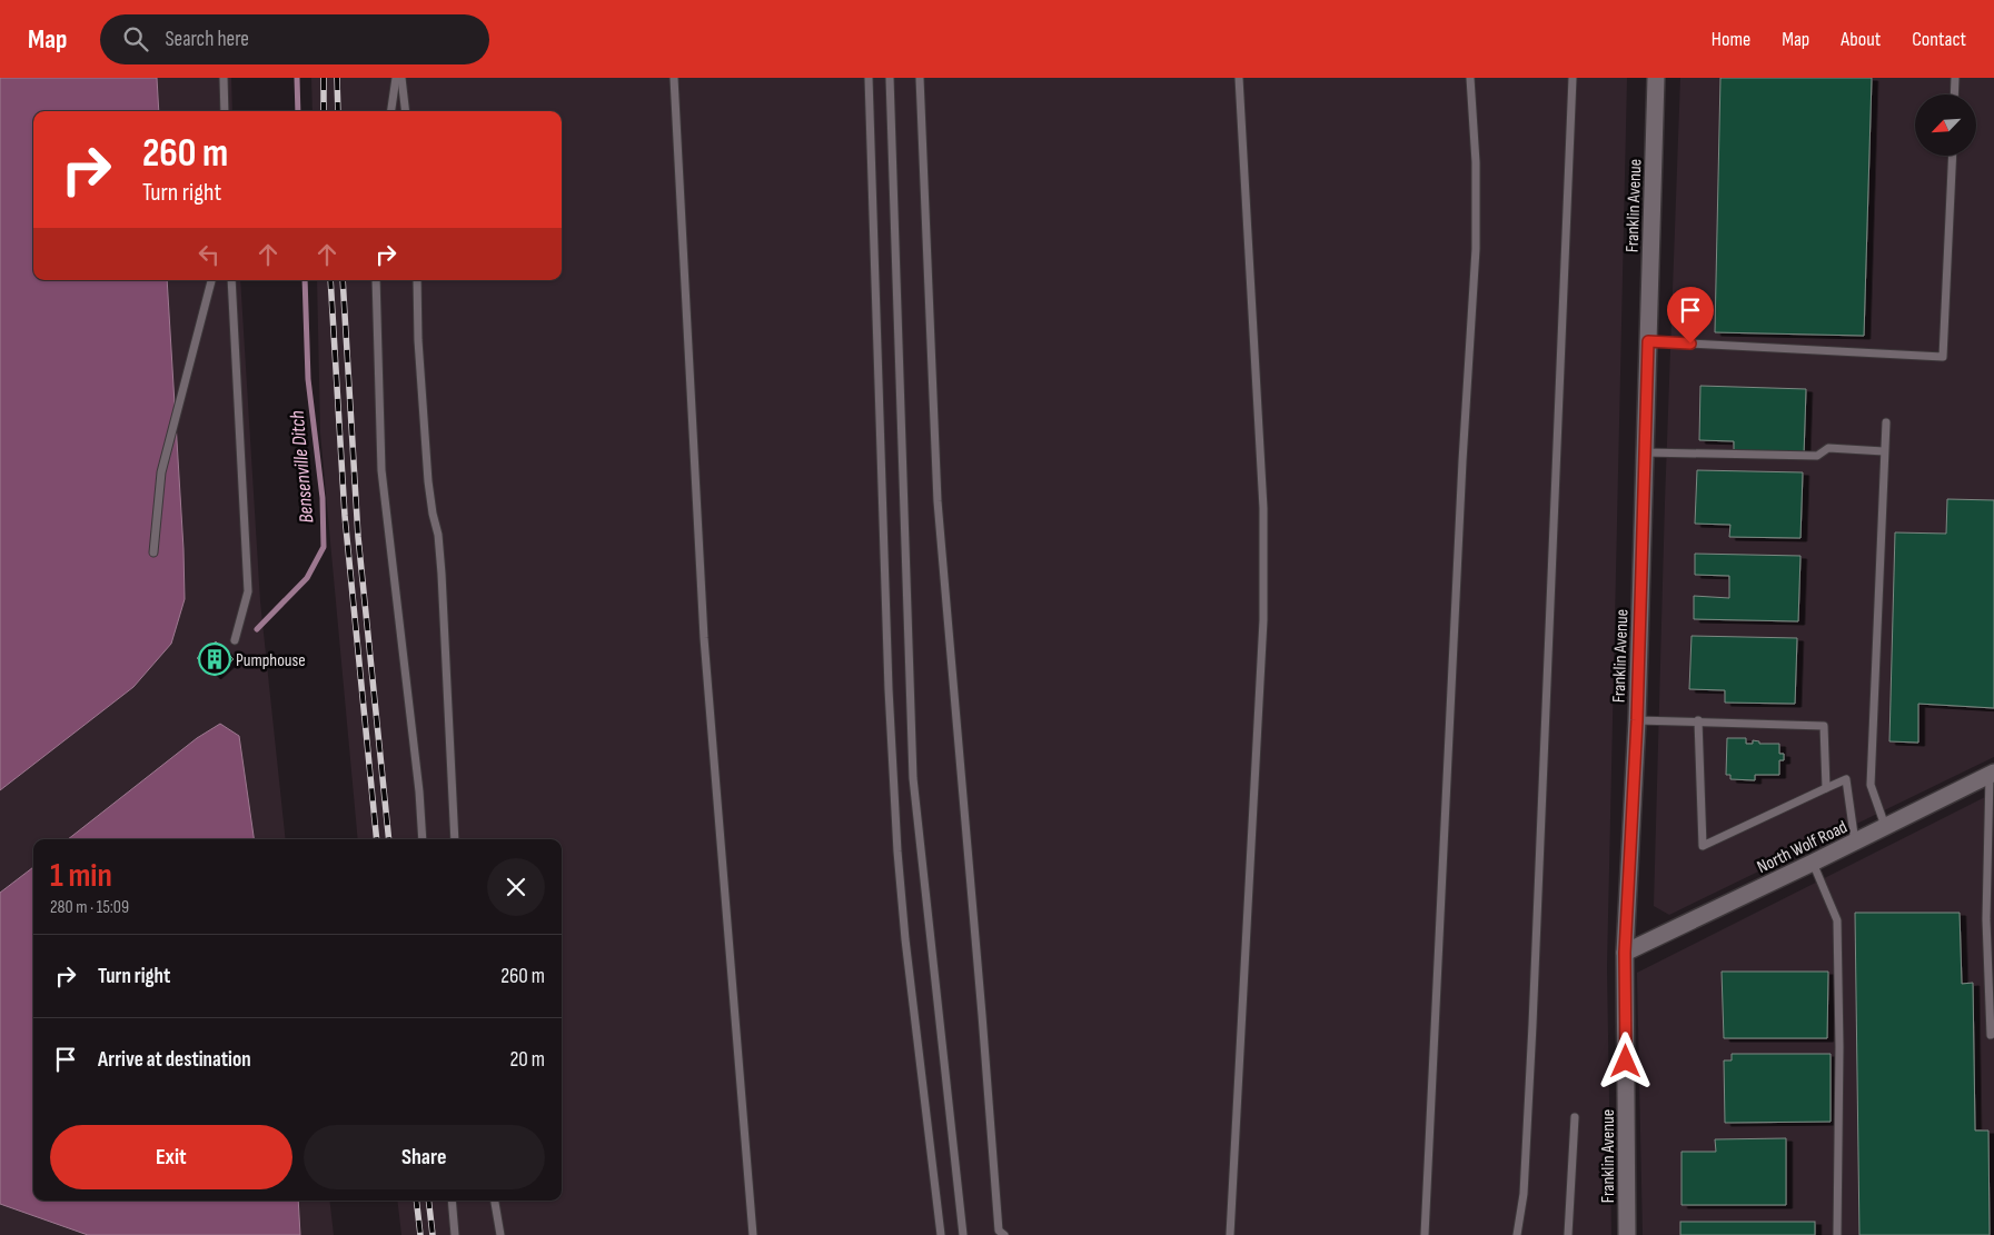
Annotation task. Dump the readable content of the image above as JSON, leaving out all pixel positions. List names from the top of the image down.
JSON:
{
  "streets": {
    "main road": ["Franklin Avenue", "North Wolf Road"]
  },
  "crossings": [
    ["Franklin Avenue", "North Wolf Road"]
  ],
  "water": ["Bensenville Ditch"],
  "places": {
    "building": ["Pumphouse"]
  },
  "north": "bottom left",
  "page": {
    "header": "Map",
    "search": "Search here",
    "nav": [
      "Home",
      "Map",
      "About",
      "Contact"
    ],
    "turn": ["260 m", "Turn right"],
    "heading": ["1 min", "280 m · 15:09"],
    "list": [
      {
        "name": "Turn right",
        "value": "260 m"
      },
      {
        "name": "Arrive at destination",
        "value": "20 m"
      }
    ],
    "buttons": ["Exit", "Share"]
  }
}
